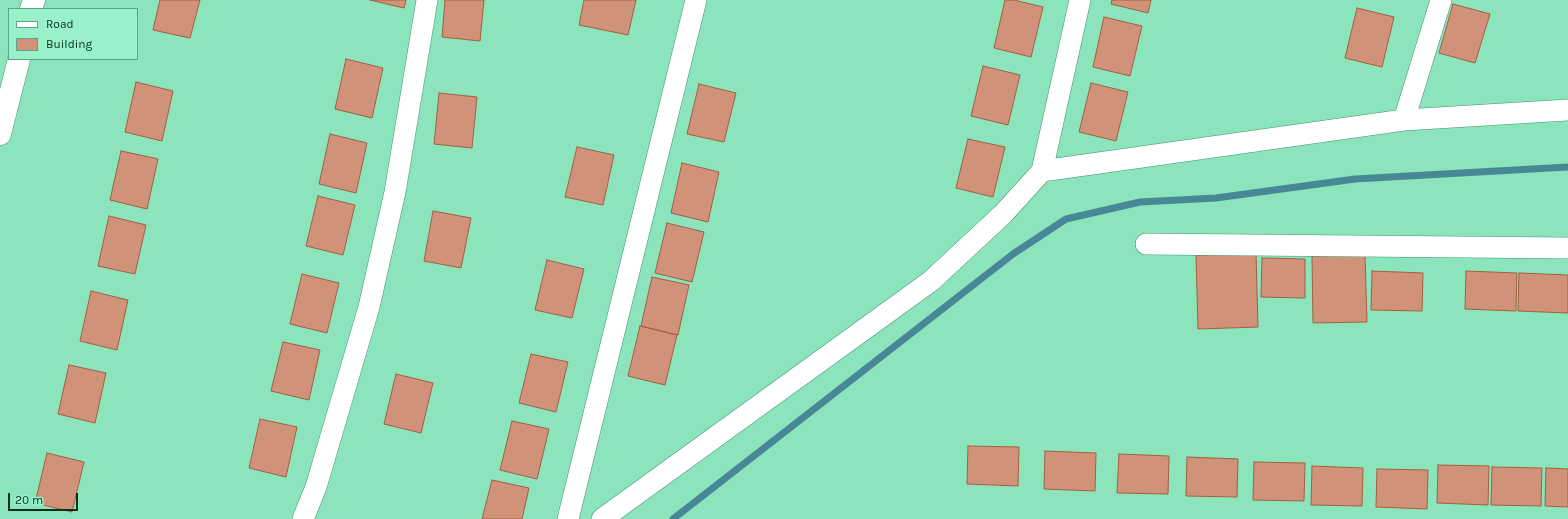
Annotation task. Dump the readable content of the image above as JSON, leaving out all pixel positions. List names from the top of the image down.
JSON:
{
  "legend": ["Road", "Building"],
  "scale_bar": "20 m"
}
